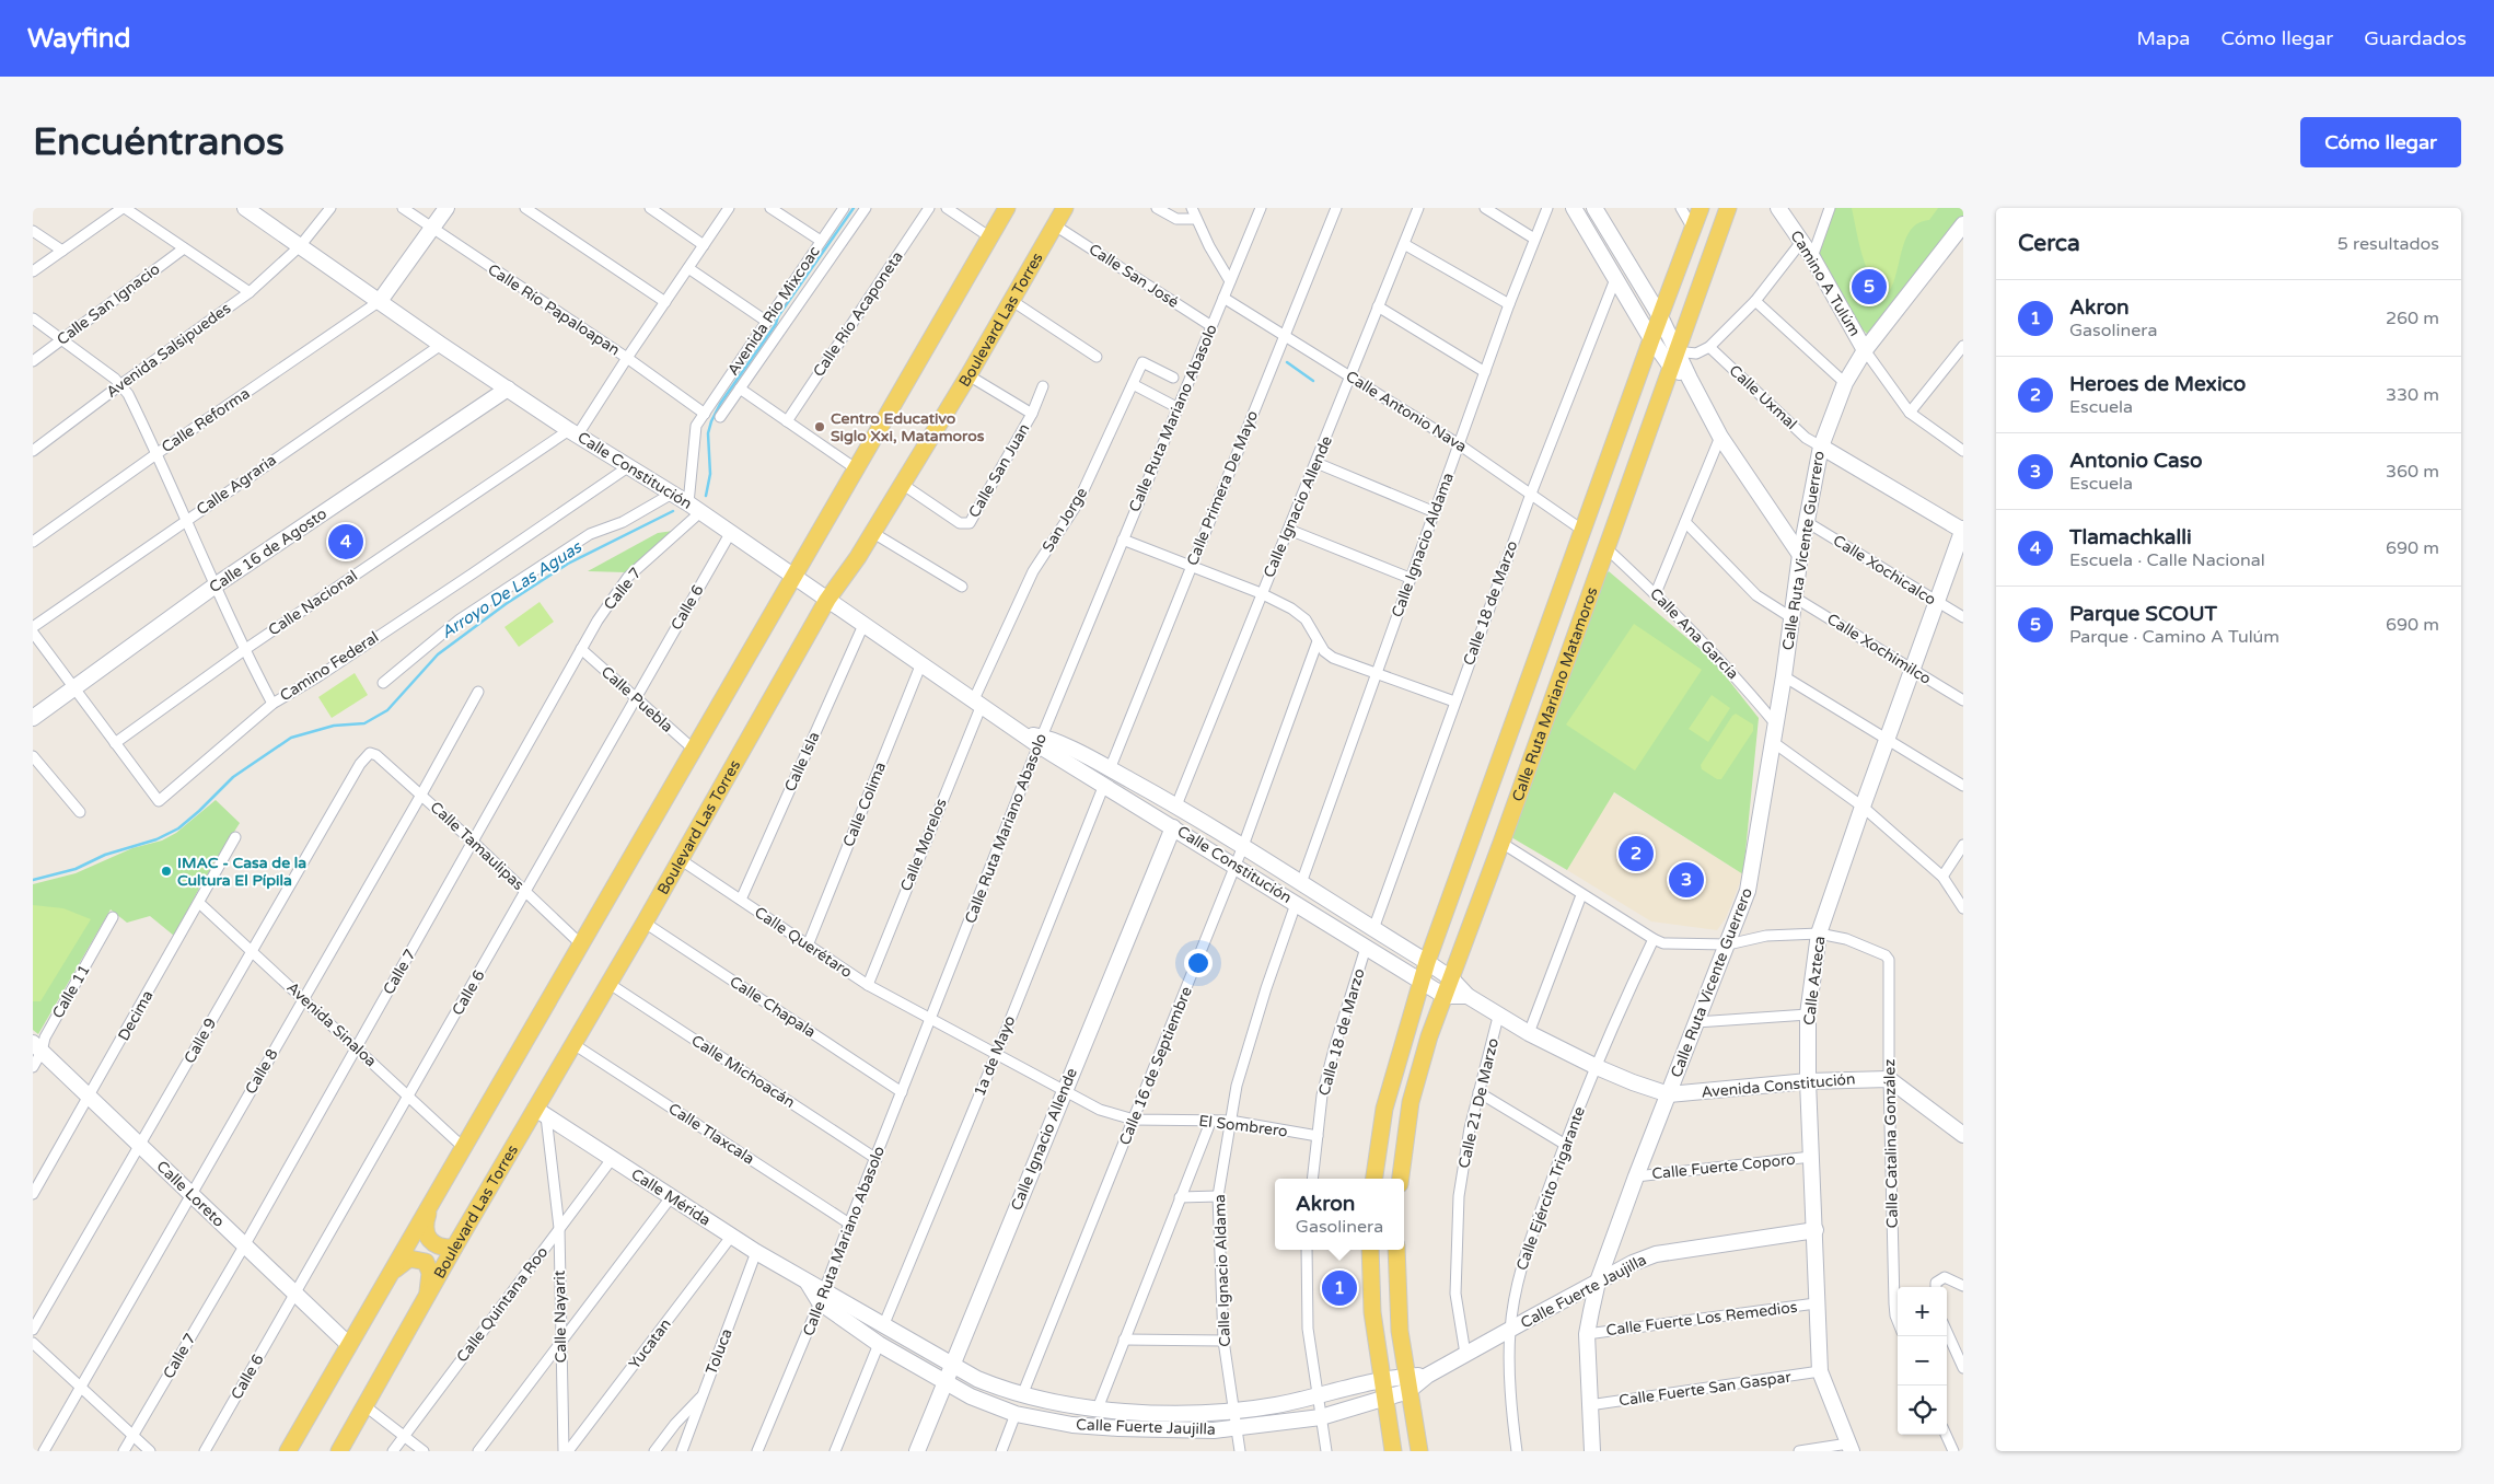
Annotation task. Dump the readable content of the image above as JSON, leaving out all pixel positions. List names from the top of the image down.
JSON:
{
  "streets": {
    "main road": [
      "Camino A Tulúm",
      "Boulevard Las Torres",
      "Calle Uxmal",
      "Calle Constitución",
      "Calle Ignacio Allende",
      "Calle 16 de Agosto",
      "Calle Ruta Vicente Guerrero",
      "Calle Ruta Mariano Matamoros",
      "Calle Azteca",
      "Avenida Constitución",
      "Calle Loreto",
      "Calle Mérida",
      "Calle Fuerte Jaujilla"
    ],
    "street": [
      "Calle San José",
      "Calle San Ignacio",
      "Calle Río Papaloapan",
      "Avenida Río Mixcoac",
      "Calle Río Acaponeta",
      "Avenida Salsipuedes",
      "Calle Antonio Nava",
      "Calle Ruta Mariano Abasolo",
      "Calle Reforma",
      "Calle San Juan",
      "Calle Agraria",
      "Calle Primera De Mayo",
      "San Jorge",
      "Calle Ignacio Aldama",
      "Calle Xochicalco",
      "Calle 7",
      "Calle Nacional",
      "Calle 18 de Marzo",
      "Calle 6",
      "Calle Ana García",
      "Calle Xochimilco",
      "Camino Federal",
      "Calle Puebla",
      "Calle Isla",
      "Calle Colima",
      "Calle Morelos",
      "Calle Tamaulipas",
      "Calle Querétaro",
      "Calle 11",
      "Calle Chapala",
      "Decima",
      "Avenida Sinaloa",
      "Calle 9",
      "1a de Mayo",
      "Calle 16 de Septiembre",
      "Calle 8",
      "Calle Michoacán",
      "Calle 21 De Marzo",
      "El Sombrero",
      "Calle Tlaxcala",
      "Calle Catalina González",
      "Calle Fuerte Coporo",
      "Calle Ejército Trigarante",
      "Calle Quintana Roo",
      "Calle Nayarit",
      "Calle Fuerte Los Remedios",
      "Yucatan",
      "Toluca",
      "Calle Fuerte San Gaspar"
    ]
  },
  "crossings": [
    ["Calle San José", "Boulevard Las Torres"],
    ["Calle San José", "Calle Ruta Mariano Abasolo"],
    ["Camino A Tulúm", "Calle Ruta Vicente Guerrero"],
    ["Calle Río Papaloapan", "Avenida Río Mixcoac"],
    ["Avenida Río Mixcoac", "Calle Constitución"],
    ["Avenida Río Mixcoac", "Calle 7"],
    ["Boulevard Las Torres", "Calle Constitución"],
    ["Boulevard Las Torres", "Calle San Juan"],
    ["Boulevard Las Torres", "Calle Querétaro"],
    ["Boulevard Las Torres", "Calle Chapala"],
    ["Boulevard Las Torres", "Calle Michoacán"],
    ["Boulevard Las Torres", "Calle Tlaxcala"],
    ["Boulevard Las Torres", "Calle Mérida"],
    ["Boulevard Las Torres", "Calle Nayarit"],
    ["Avenida Salsipuedes", "Calle Constitución"],
    ["Calle Uxmal", "Calle Ruta Vicente Guerrero"],
    ["Calle Uxmal", "Calle Azteca"],
    ["Calle Antonio Nava", "Calle Ruta Mariano Abasolo"],
    ["Calle Antonio Nava", "Calle Primera De Mayo"],
    ["Calle Antonio Nava", "Calle Ignacio Allende"],
    ["Calle Antonio Nava", "Calle Ignacio Aldama"],
    ["Calle Antonio Nava", "Calle 18 de Marzo"],
    ["Calle Antonio Nava", "Calle Ruta Mariano Matamoros"],
    ["Calle Ruta Mariano Abasolo", "Calle Constitución"],
    ["Calle Ruta Mariano Abasolo", "Calle Querétaro"],
    ["Calle Ruta Mariano Abasolo", "Calle Chapala"],
    ["Calle Ruta Mariano Abasolo", "Calle Michoacán"],
    ["Calle Ruta Mariano Abasolo", "El Sombrero"],
    ["Calle Ruta Mariano Abasolo", "Calle Tlaxcala"],
    ["Calle Ruta Mariano Abasolo", "Calle Mérida"],
    ["Calle Ruta Mariano Abasolo", "Calle Fuerte Jaujilla"],
    ["Calle Reforma", "Calle Constitución"],
    ["Calle Constitución", "Calle Agraria"],
    ["Calle Constitución", "Calle Primera De Mayo"],
    ["Calle Constitución", "Calle Ignacio Allende"],
    ["Calle Constitución", "San Jorge"],
    ["Calle Constitución", "Calle Ignacio Aldama"],
    ["Calle Constitución", "Calle 16 de Agosto"],
    ["Calle Constitución", "Calle 7"],
    ["Calle Constitución", "Calle Nacional"],
    ["Calle Constitución", "Calle 18 de Marzo"],
    ["Calle Constitución", "Calle 6"],
    ["Calle Constitución", "Camino Federal"],
    ["Calle Constitución", "Calle Ruta Mariano Matamoros"],
    ["Calle Constitución", "Calle Isla"],
    ["Calle Constitución", "Calle Colima"],
    ["Calle Constitución", "Calle Morelos"],
    ["Calle Constitución", "1a de Mayo"],
    ["Calle Constitución", "Calle 16 de Septiembre"],
    ["Calle Constitución", "Avenida Constitución"],
    ["Calle Ignacio Allende", "El Sombrero"],
    ["Calle Ignacio Allende", "Calle Fuerte Jaujilla"],
    ["San Jorge", "Calle Morelos"],
    ["Calle Ignacio Aldama", "El Sombrero"],
    ["Calle Ignacio Aldama", "Calle Fuerte Jaujilla"],
    ["Calle 16 de Agosto", "Camino Federal"],
    ["Calle Ruta Vicente Guerrero", "Calle Xochicalco"],
    ["Calle Ruta Vicente Guerrero", "Calle Ana García"],
    ["Calle Ruta Vicente Guerrero", "Calle Xochimilco"],
    ["Calle Ruta Vicente Guerrero", "Avenida Constitución"],
    ["Calle Ruta Vicente Guerrero", "Calle Fuerte Coporo"],
    ["Calle Ruta Vicente Guerrero", "Calle Fuerte Jaujilla"],
    ["Calle Ruta Vicente Guerrero", "Calle Fuerte Los Remedios"],
    ["Calle Ruta Vicente Guerrero", "Calle Fuerte San Gaspar"],
    ["Calle Xochicalco", "Calle Azteca"],
    ["Calle 7", "Calle Puebla"],
    ["Calle 7", "Calle Tamaulipas"],
    ["Calle 7", "Avenida Sinaloa"],
    ["Calle 7", "Calle Loreto"],
    ["Calle Nacional", "Camino Federal"],
    ["Calle 18 de Marzo", "El Sombrero"],
    ["Calle 6", "Calle Puebla"],
    ["Calle 6", "Calle Tamaulipas"],
    ["Calle 6", "Avenida Sinaloa"],
    ["Calle 6", "Calle Loreto"],
    ["Calle Ana García", "Calle Ruta Mariano Matamoros"],
    ["Calle Xochimilco", "Calle Azteca"],
    ["Calle Ruta Mariano Matamoros", "Avenida Constitución"],
    ["Calle Isla", "Calle Querétaro"],
    ["Calle Colima", "Calle Querétaro"],
    ["Calle Morelos", "Calle Querétaro"],
    ["Calle Tamaulipas", "Calle 9"],
    ["Calle Tamaulipas", "Calle 8"],
    ["Calle Querétaro", "El Sombrero"],
    ["Calle Azteca", "Avenida Constitución"],
    ["Calle Azteca", "Calle Catalina González"],
    ["Calle Azteca", "Calle Fuerte Coporo"],
    ["Calle Azteca", "Calle Fuerte Jaujilla"],
    ["Calle Azteca", "Calle Fuerte Los Remedios"],
    ["Calle Azteca", "Calle Fuerte San Gaspar"],
    ["Calle 11", "Calle Loreto"],
    ["Decima", "Avenida Sinaloa"],
    ["Decima", "Calle Loreto"],
    ["Avenida Sinaloa", "Calle 9"],
    ["Avenida Sinaloa", "Calle 8"],
    ["Calle 9", "Calle Loreto"],
    ["1a de Mayo", "El Sombrero"],
    ["1a de Mayo", "Calle Fuerte Jaujilla"],
    ["Calle 16 de Septiembre", "El Sombrero"],
    ["Calle 16 de Septiembre", "Calle Fuerte Jaujilla"],
    ["Calle 8", "Calle Loreto"],
    ["Avenida Constitución", "Calle 21 De Marzo"],
    ["Avenida Constitución", "Calle Catalina González"],
    ["Avenida Constitución", "Calle Ejército Trigarante"],
    ["Calle 21 De Marzo", "Calle Fuerte Jaujilla"],
    ["Calle Ejército Trigarante", "Calle Fuerte Jaujilla"],
    ["Calle Mérida", "Calle Fuerte Jaujilla"],
    ["Calle Mérida", "Calle Quintana Roo"],
    ["Calle Mérida", "Calle Nayarit"],
    ["Calle Mérida", "Yucatan"],
    ["Calle Mérida", "Toluca"],
    ["Calle Quintana Roo", "Calle Nayarit"]
  ],
  "water": ["Arroyo De Las Aguas"],
  "places": ["Centro Educativo Siglo Xxi, Matamoros", "IMAC - Casa de la Cultura El Pípila"],
  "page": {
    "header": "Wayfind",
    "nav": ["Mapa", "Cómo llegar", "Guardados"],
    "buttons": "Cómo llegar",
    "title": "Encuéntranos",
    "heading": ["Cerca", "5 resultados"],
    "pins": [
      "5",
      "4",
      "2",
      "3",
      "1"
    ],
    "list": [
      {
        "mark": "1",
        "name": "Akron",
        "note": "Gasolinera",
        "value": "260 m"
      },
      {
        "mark": "2",
        "name": "Heroes de Mexico",
        "note": "Escuela",
        "value": "330 m"
      },
      {
        "mark": "3",
        "name": "Antonio Caso",
        "note": "Escuela",
        "value": "360 m"
      },
      {
        "mark": "4",
        "name": "Tlamachkalli",
        "note": "Escuela · Calle Nacional",
        "value": "690 m"
      },
      {
        "mark": "5",
        "name": "Parque SCOUT",
        "note": "Parque · Camino A Tulúm",
        "value": "690 m"
      }
    ],
    "popup": ["Akron", "Gasolinera"],
    "map_buttons": ["+", "−"]
  }
}
